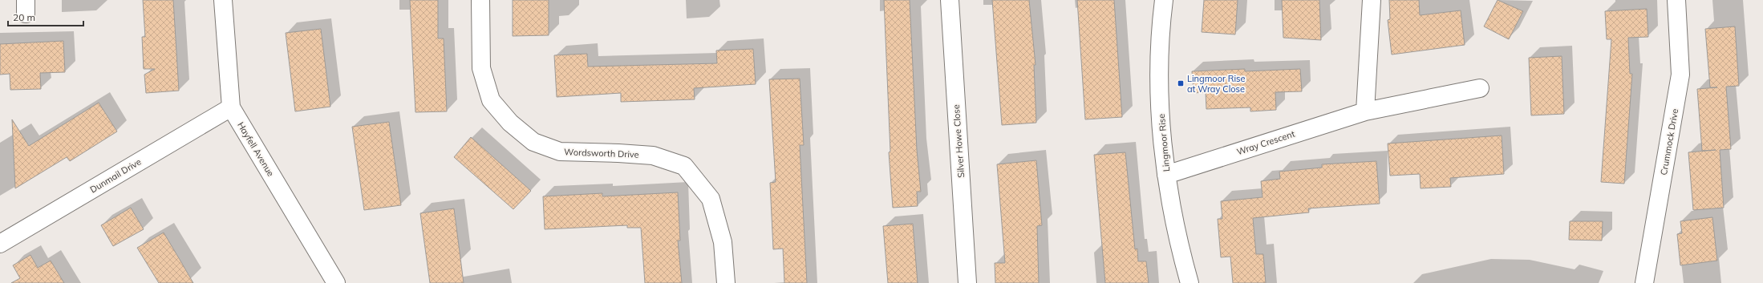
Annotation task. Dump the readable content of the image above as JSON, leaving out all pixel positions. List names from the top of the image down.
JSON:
{
  "streets": {
    "street": [
      "Silver Howe Close",
      "Crummock Drive",
      "Lingmoor Rise",
      "Wray Crescent",
      "Hayfell Avenue",
      "Wordsworth Drive",
      "Dunmail Drive"
    ]
  },
  "crossings": [
    ["Lingmoor Rise", "Wray Crescent"],
    ["Hayfell Avenue", "Dunmail Drive"]
  ],
  "places": {
    "transit": ["Lingmoor Rise at Wray Close"]
  },
  "scale_bar": "20 m"
}
